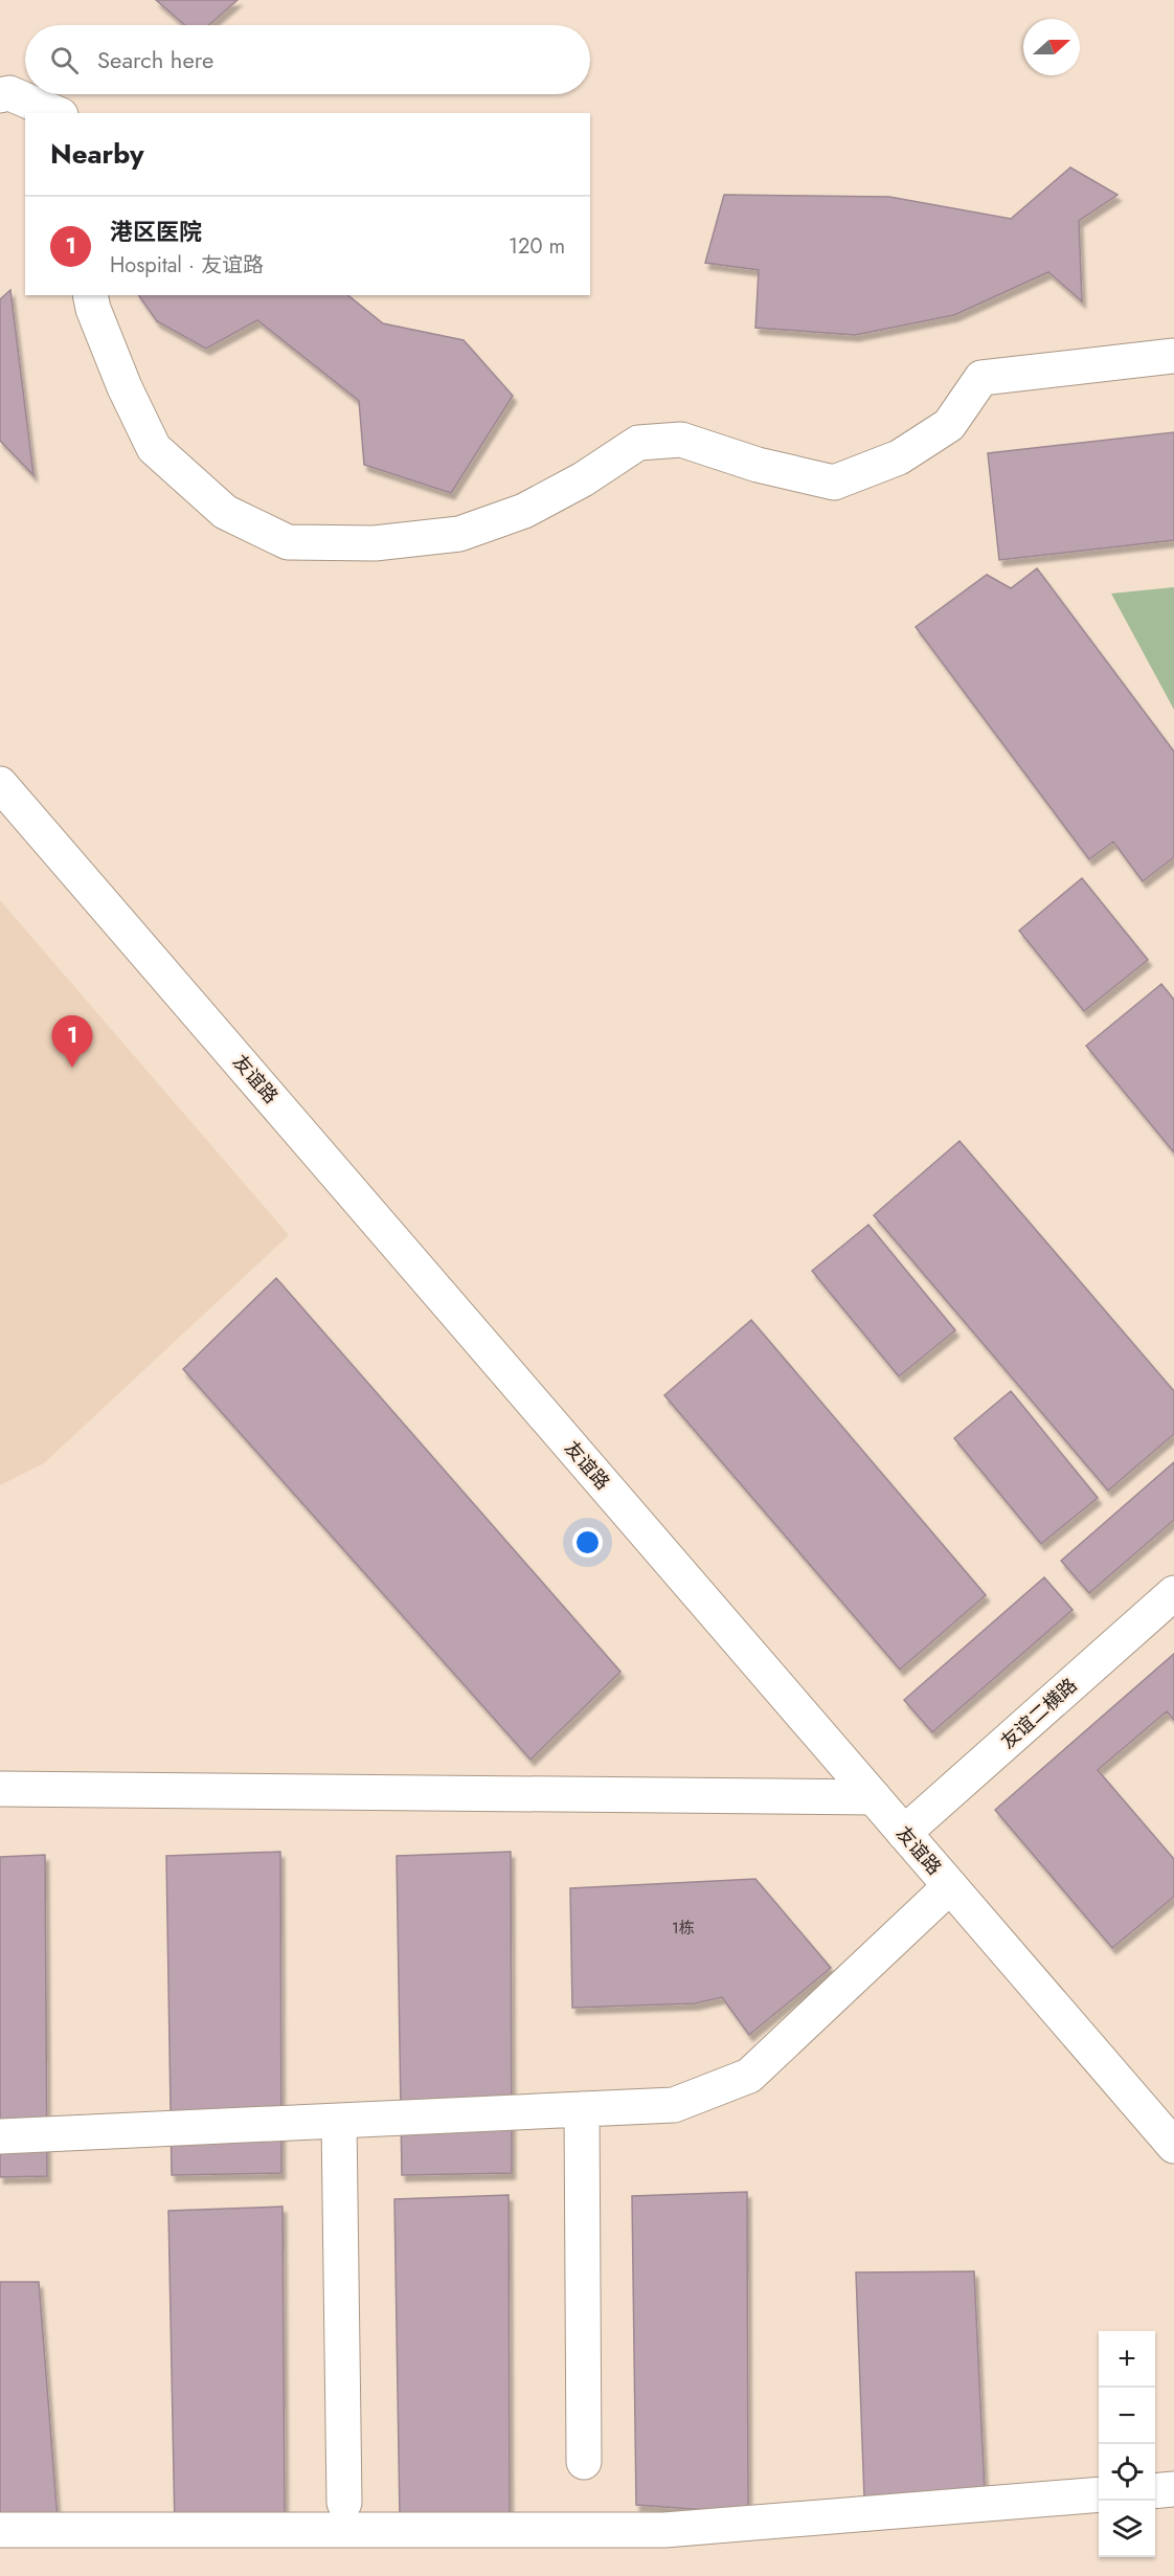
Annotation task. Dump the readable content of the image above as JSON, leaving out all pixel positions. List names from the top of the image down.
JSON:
{
  "streets": {
    "street": ["友谊路", "友谊二横路"]
  },
  "crossings": [
    ["友谊路", "友谊二横路"]
  ],
  "house_numbers": ["1栋"],
  "north": "right",
  "page": {
    "search": "Search here",
    "heading": "Nearby",
    "list": [
      {
        "mark": "1",
        "name": "港区医院",
        "note": "Hospital · 友谊路",
        "value": "120 m"
      }
    ],
    "pins": "1",
    "map_buttons": ["+", "−"]
  }
}
